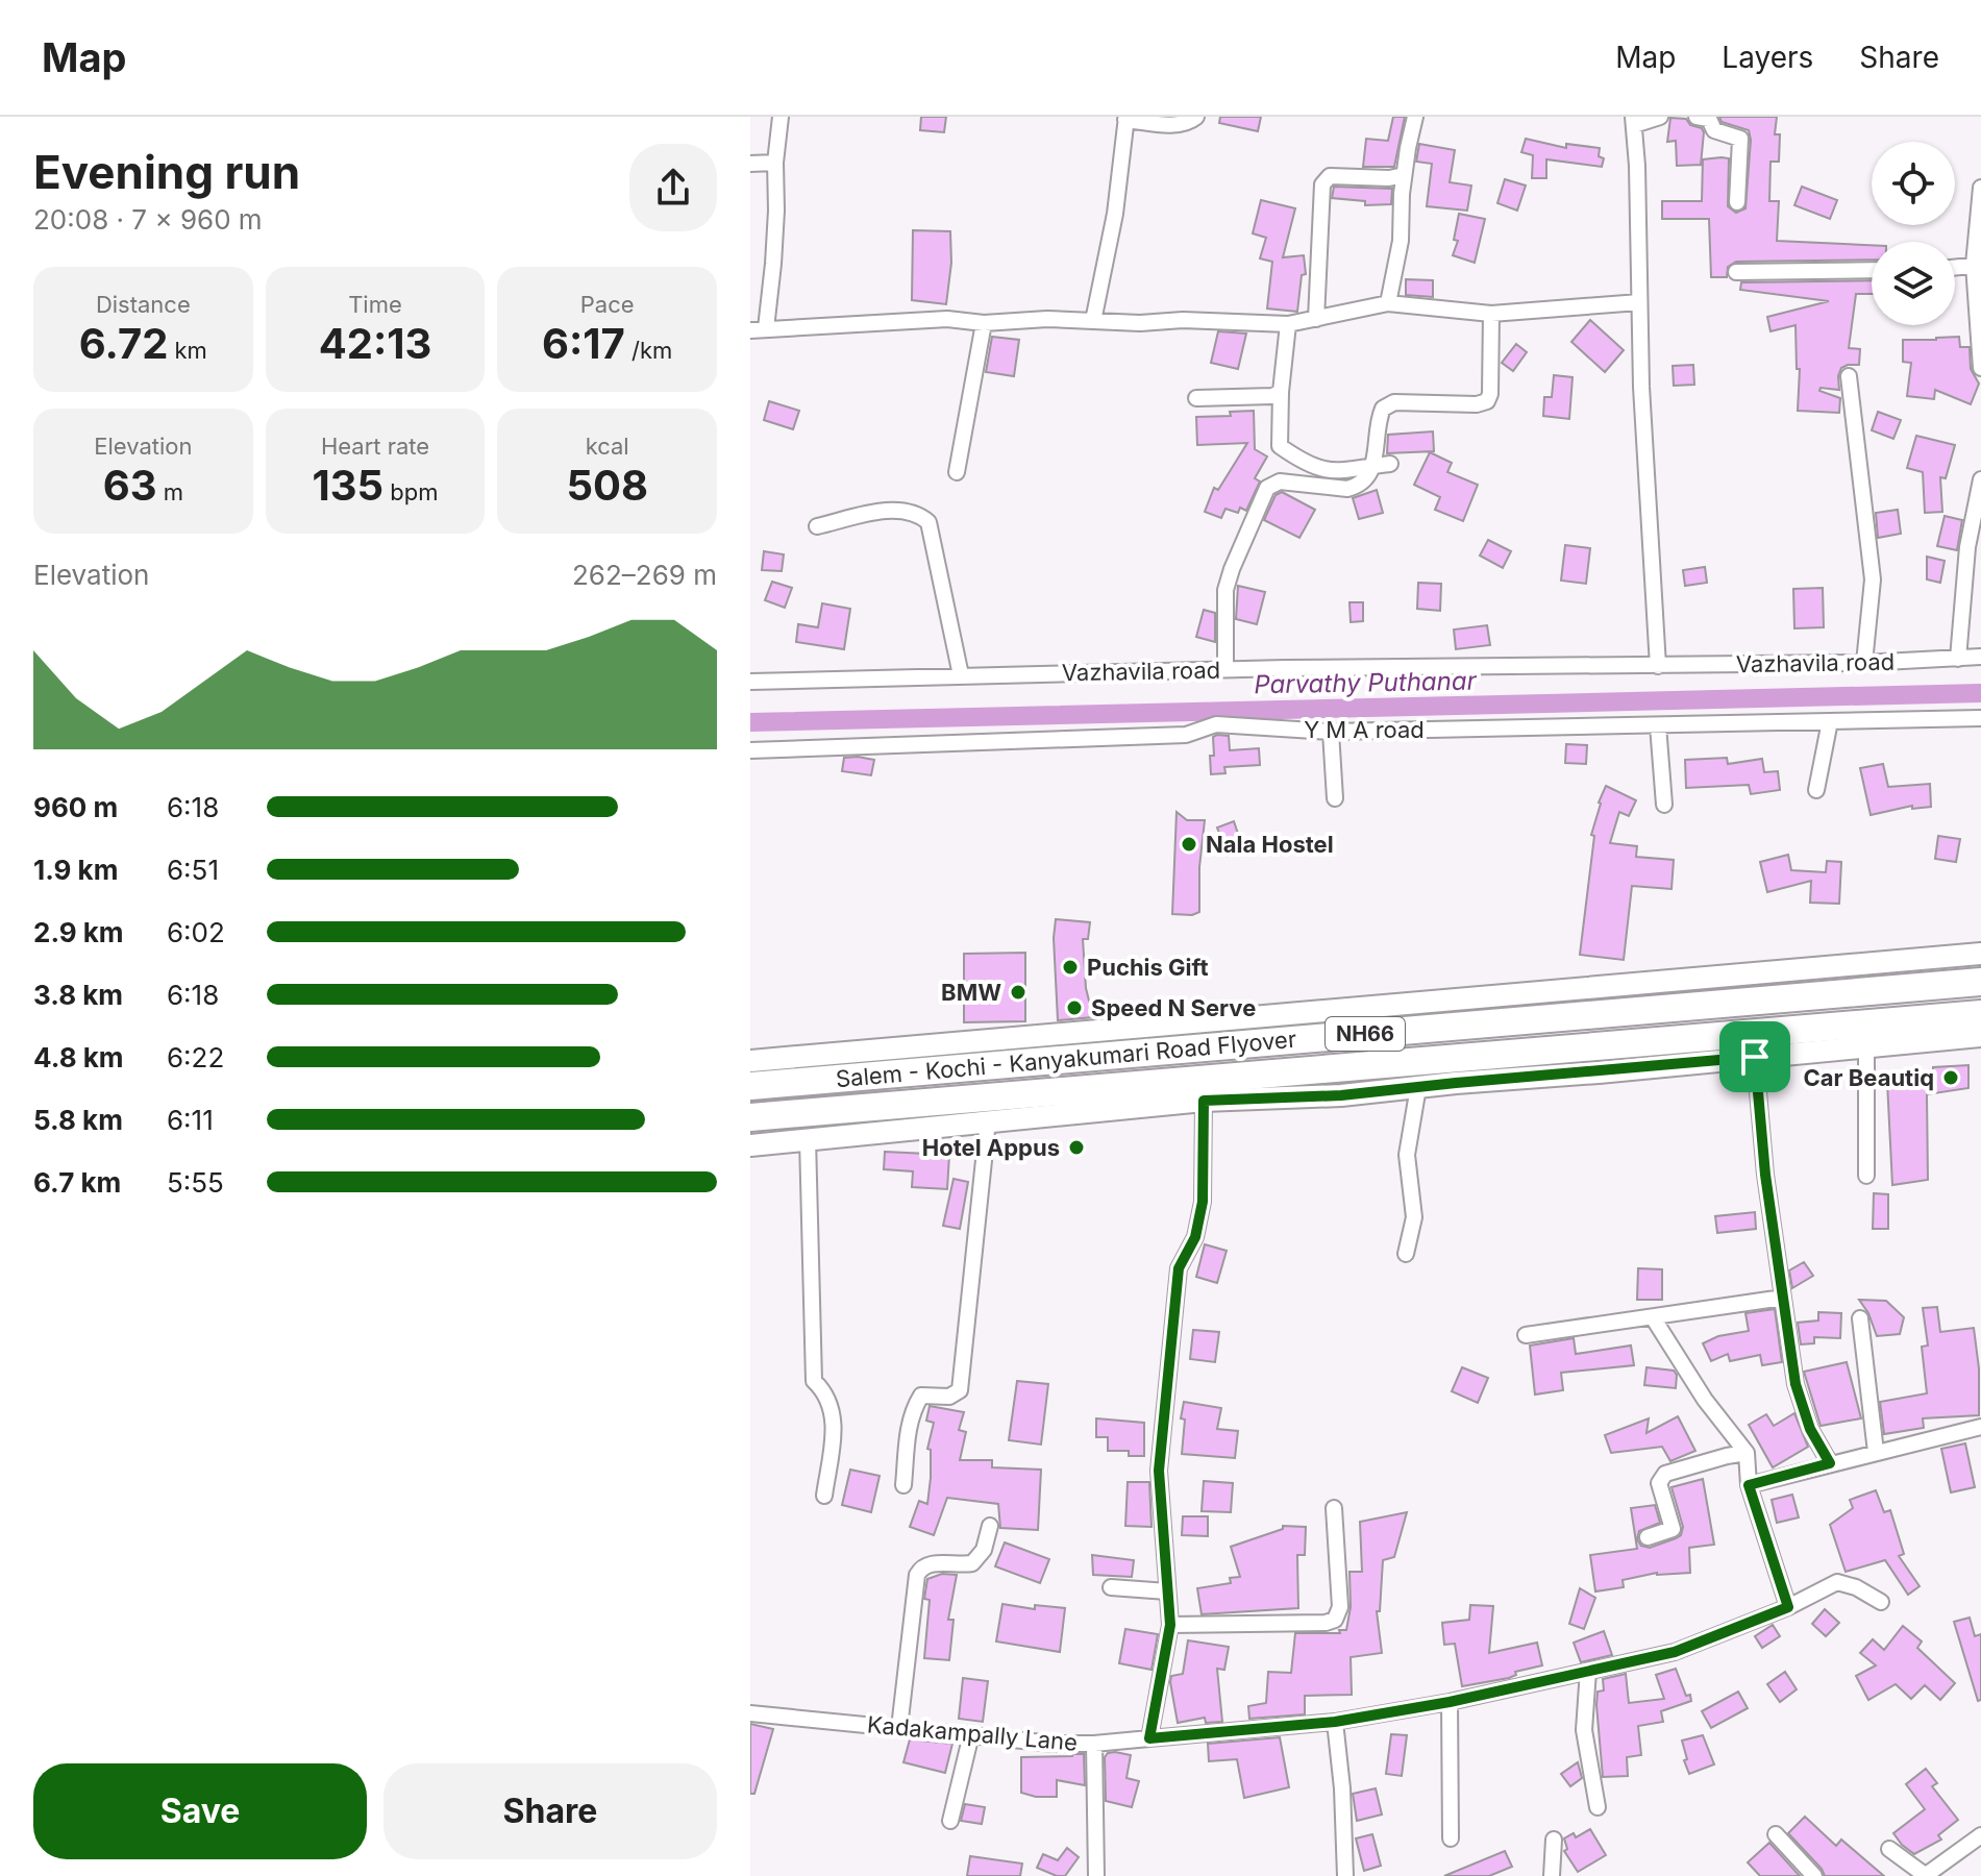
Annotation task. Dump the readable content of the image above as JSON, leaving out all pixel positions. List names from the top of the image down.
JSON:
{
  "streets": {
    "highway": ["NH66", "Salem - Kochi - Kanyakumari Road Flyover"],
    "street": ["Vazhavila road", "Y M A road", "Kadakampally Lane"]
  },
  "water": ["Parvathy Puthanar"],
  "places": [
    "Nala Hostel",
    "Puchis Gift",
    "BMW",
    "Speed N Serve",
    "Car Beautiq",
    "Hotel Appus"
  ],
  "page": {
    "header": "Map",
    "nav": ["Map", "Layers", "Share"],
    "heading": ["Evening run", "20:08 · 7 × 960 m"],
    "stats": [
      ["Distance", "6.72 km"],
      ["Time", "42:13"],
      ["Pace", "6:17 /km"],
      ["Elevation", "63 m"],
      ["Heart rate", "135 bpm"],
      ["kcal", "508"]
    ],
    "chart": ["Elevation", "262–269 m"],
    "list": [
      {
        "name": "960 m",
        "note": "6:18"
      },
      {
        "name": "1.9 km",
        "note": "6:51"
      },
      {
        "name": "2.9 km",
        "note": "6:02"
      },
      {
        "name": "3.8 km",
        "note": "6:18"
      },
      {
        "name": "4.8 km",
        "note": "6:22"
      },
      {
        "name": "5.8 km",
        "note": "6:11"
      },
      {
        "name": "6.7 km",
        "note": "5:55"
      }
    ],
    "buttons": ["Save", "Share"]
  }
}
